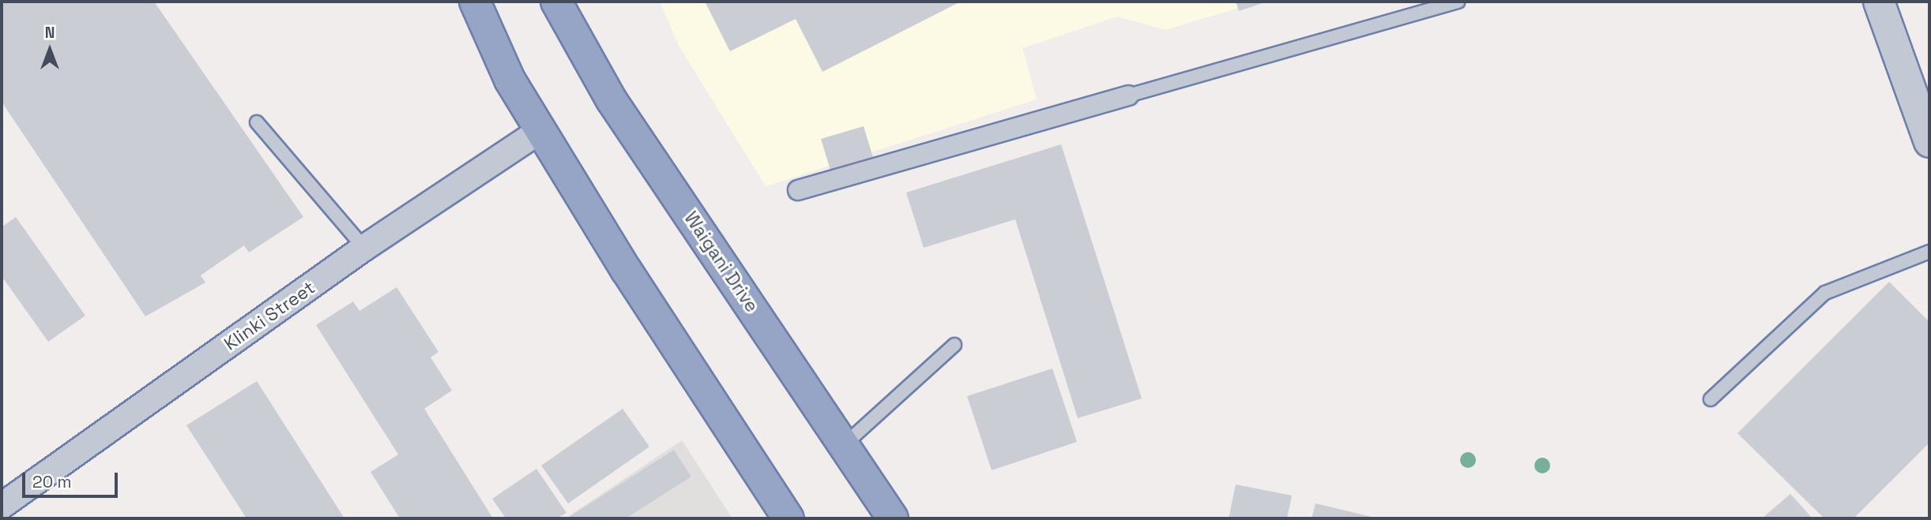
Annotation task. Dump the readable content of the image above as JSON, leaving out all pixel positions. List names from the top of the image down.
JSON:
{
  "streets": {
    "highway": ["Waigani Drive"],
    "street": ["Klinki Street"]
  },
  "scale_bar": "20 m",
  "north": "top"
}
